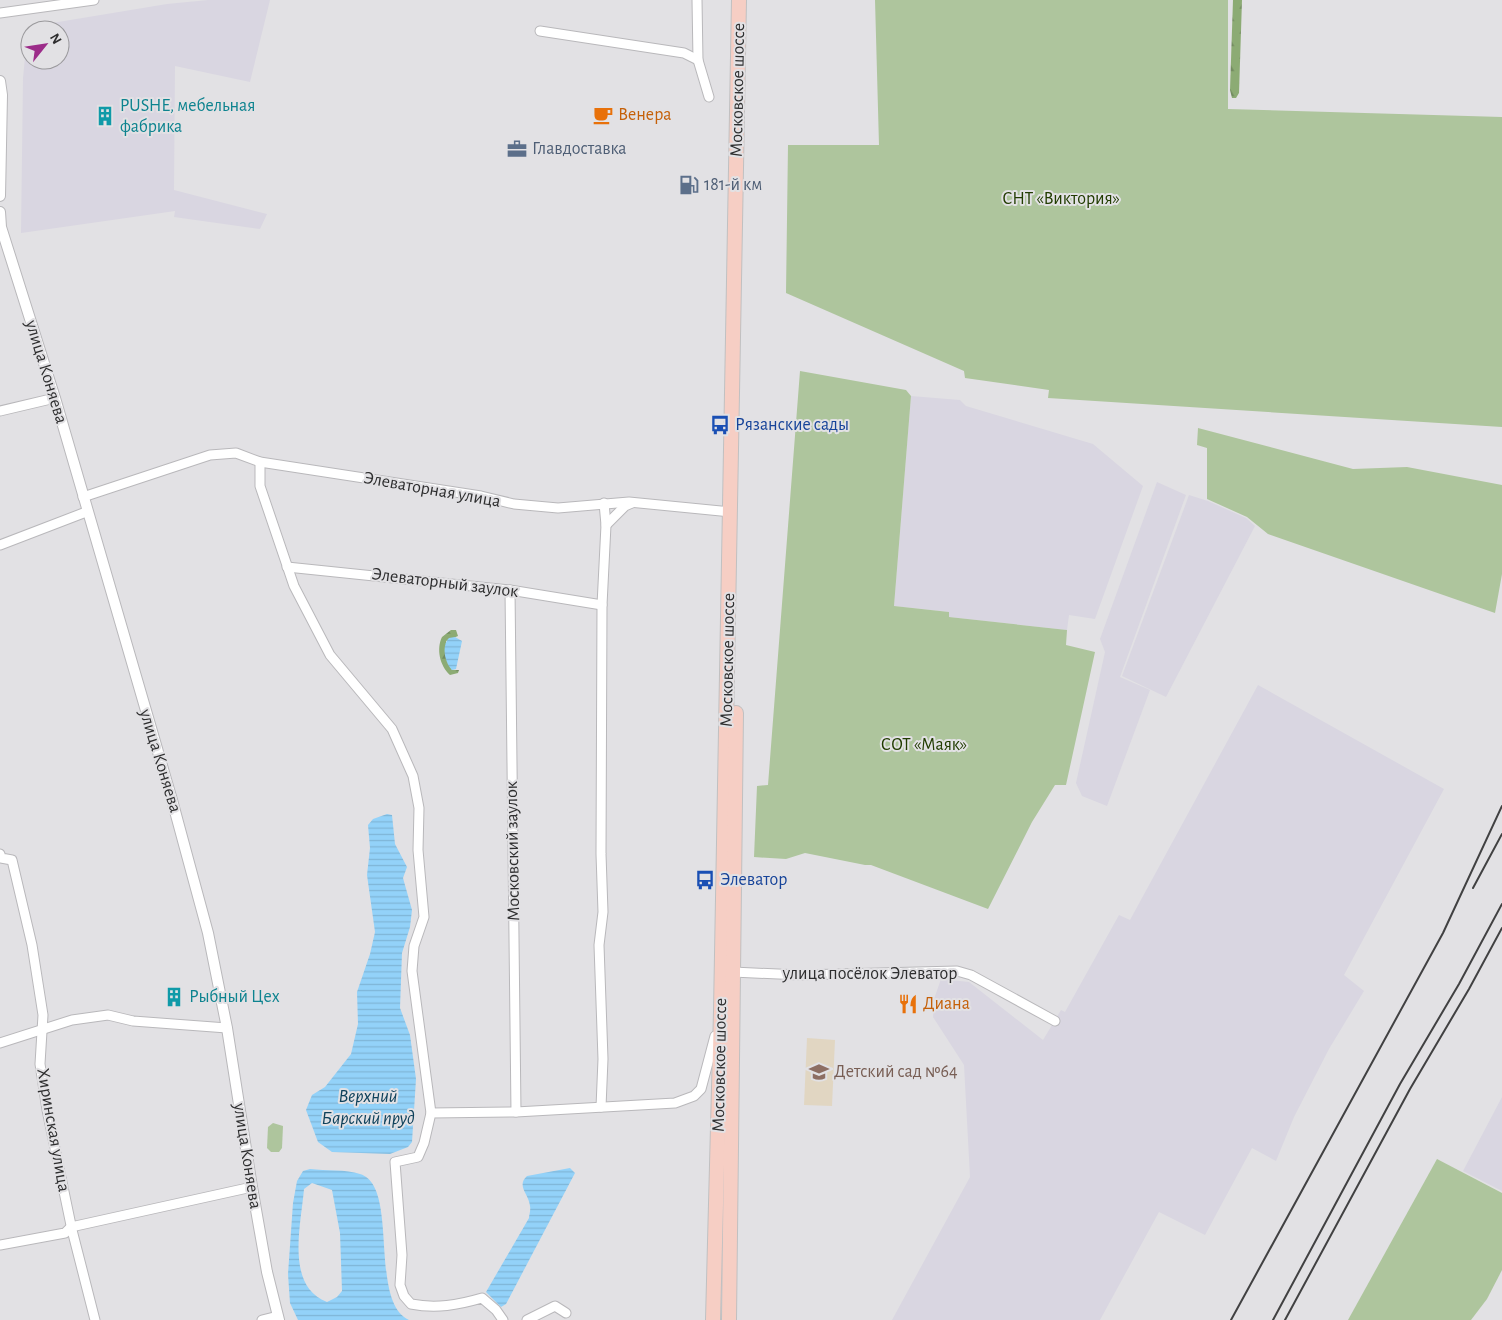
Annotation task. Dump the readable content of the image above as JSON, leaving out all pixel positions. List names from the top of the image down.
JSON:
{
  "streets": {
    "highway": ["Московское шоссе"],
    "street": [
      "улица Коняева",
      "Элеваторная улица",
      "Элеваторный заулок",
      "Московский заулок",
      "улица посёлок Элеватор",
      "Хиринская улица"
    ]
  },
  "crossings": [
    ["Московское шоссе", "Элеваторная улица"],
    ["Московское шоссе", "улица посёлок Элеватор"],
    ["улица Коняева", "Элеваторная улица"],
    ["Элеваторный заулок", "Московский заулок"]
  ],
  "water": ["Верхний Барский пруд"],
  "parks": ["СНТ «Виктория»", "СОТ «Маяк»"],
  "places": {
    "cafe": ["Венера"],
    "building": ["PUSHE, мебельная фабрика", "Рыбный Цех"],
    "office": ["Главдоставка"],
    "fuel station": ["181-й км"],
    "bus stop": ["Рязанские сады", "Элеватор"],
    "restaurant": ["Диана"],
    "school or university": ["Детский сад №64"]
  },
  "north": "top right"
}
